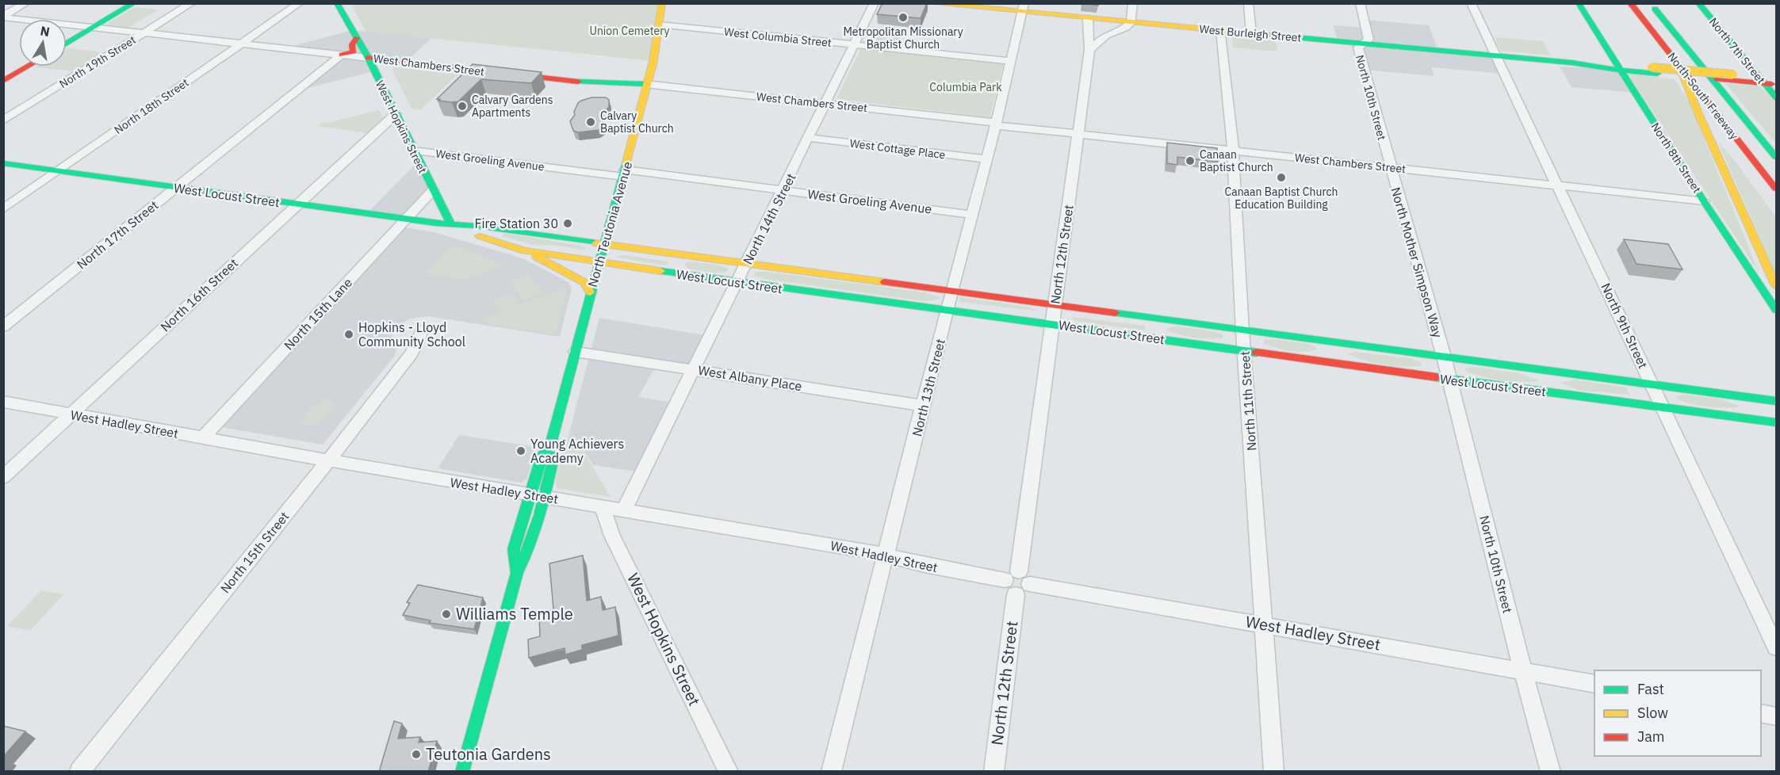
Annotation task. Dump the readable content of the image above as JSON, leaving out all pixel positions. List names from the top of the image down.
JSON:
{
  "streets": {
    "main road": [
      "West Burleigh Street",
      "North 7th Street",
      "West Chambers Street",
      "North-South Freeway",
      "West Hopkins Street",
      "North 8th Street",
      "West Locust Street",
      "North Teutonia Avenue"
    ],
    "street": [
      "West Columbia Street",
      "North 19th Street",
      "North 10th Street",
      "North 18th Street",
      "West Cottage Place",
      "West Groeling Avenue",
      "North 14th Street",
      "North 17th Street",
      "North 12th Street",
      "North Mother Simpson Way",
      "North 16th Street",
      "North 15th Lane",
      "North 9th Street",
      "West Albany Place",
      "North 13th Street",
      "North 11th Street",
      "West Hadley Street",
      "North 15th Street"
    ]
  },
  "crossings": [
    ["West Burleigh Street", "North 7th Street"],
    ["West Burleigh Street", "North 10th Street"],
    ["West Burleigh Street", "North 8th Street"],
    ["West Burleigh Street", "North 12th Street"],
    ["West Burleigh Street", "North 9th Street"],
    ["West Burleigh Street", "North 13th Street"],
    ["West Burleigh Street", "North 11th Street"],
    ["West Columbia Street", "North 14th Street"],
    ["West Columbia Street", "North Teutonia Avenue"],
    ["West Columbia Street", "North 13th Street"],
    ["North 19th Street", "West Chambers Street"],
    ["West Chambers Street", "North 10th Street"],
    ["West Chambers Street", "North 18th Street"],
    ["West Chambers Street", "West Hopkins Street"],
    ["West Chambers Street", "North 8th Street"],
    ["West Chambers Street", "North 14th Street"],
    ["West Chambers Street", "North Teutonia Avenue"],
    ["West Chambers Street", "North 17th Street"],
    ["West Chambers Street", "North 12th Street"],
    ["West Chambers Street", "North Mother Simpson Way"],
    ["West Chambers Street", "North 9th Street"],
    ["West Chambers Street", "North 13th Street"],
    ["West Chambers Street", "North 11th Street"],
    ["North 10th Street", "West Locust Street"],
    ["North 10th Street", "North Mother Simpson Way"],
    ["North 10th Street", "West Hadley Street"],
    ["North 18th Street", "West Locust Street"],
    ["West Hopkins Street", "West Groeling Avenue"],
    ["West Hopkins Street", "West Locust Street"],
    ["West Hopkins Street", "North 16th Street"],
    ["West Hopkins Street", "North 15th Lane"],
    ["West Hopkins Street", "West Hadley Street"],
    ["West Cottage Place", "North 14th Street"],
    ["West Cottage Place", "North 13th Street"],
    ["West Groeling Avenue", "North 14th Street"],
    ["West Groeling Avenue", "North Teutonia Avenue"],
    ["West Groeling Avenue", "North 13th Street"],
    ["West Locust Street", "North 14th Street"],
    ["West Locust Street", "North Teutonia Avenue"],
    ["West Locust Street", "North 17th Street"],
    ["West Locust Street", "North 12th Street"],
    ["West Locust Street", "North Mother Simpson Way"],
    ["West Locust Street", "North 16th Street"],
    ["West Locust Street", "North 15th Lane"],
    ["West Locust Street", "North 9th Street"],
    ["West Locust Street", "North 13th Street"],
    ["West Locust Street", "North 11th Street"],
    ["North 14th Street", "West Albany Place"],
    ["North 14th Street", "West Hadley Street"],
    ["North Teutonia Avenue", "West Albany Place"],
    ["North Teutonia Avenue", "West Hadley Street"],
    ["North 12th Street", "West Hadley Street"],
    ["North 16th Street", "West Hadley Street"],
    ["North 15th Lane", "West Hadley Street"],
    ["West Albany Place", "North 13th Street"],
    ["North 13th Street", "West Hadley Street"],
    ["North 11th Street", "West Hadley Street"],
    ["West Hadley Street", "North 15th Street"]
  ],
  "parks": ["Union Cemetery", "Columbia Park"],
  "places": [
    "Metropolitan Missionary Baptist Church",
    "Calvary Gardens Apartments",
    "Calvary Baptist Church",
    "Canaan Baptist Church",
    "Canaan Baptist Church Education Building",
    "Fire Station 30",
    "Hopkins - Lloyd Community School",
    "Young Achievers Academy",
    "Williams Temple",
    "Teutonia Gardens"
  ],
  "legend": ["Fast", "Slow", "Jam"],
  "north": "top"
}
